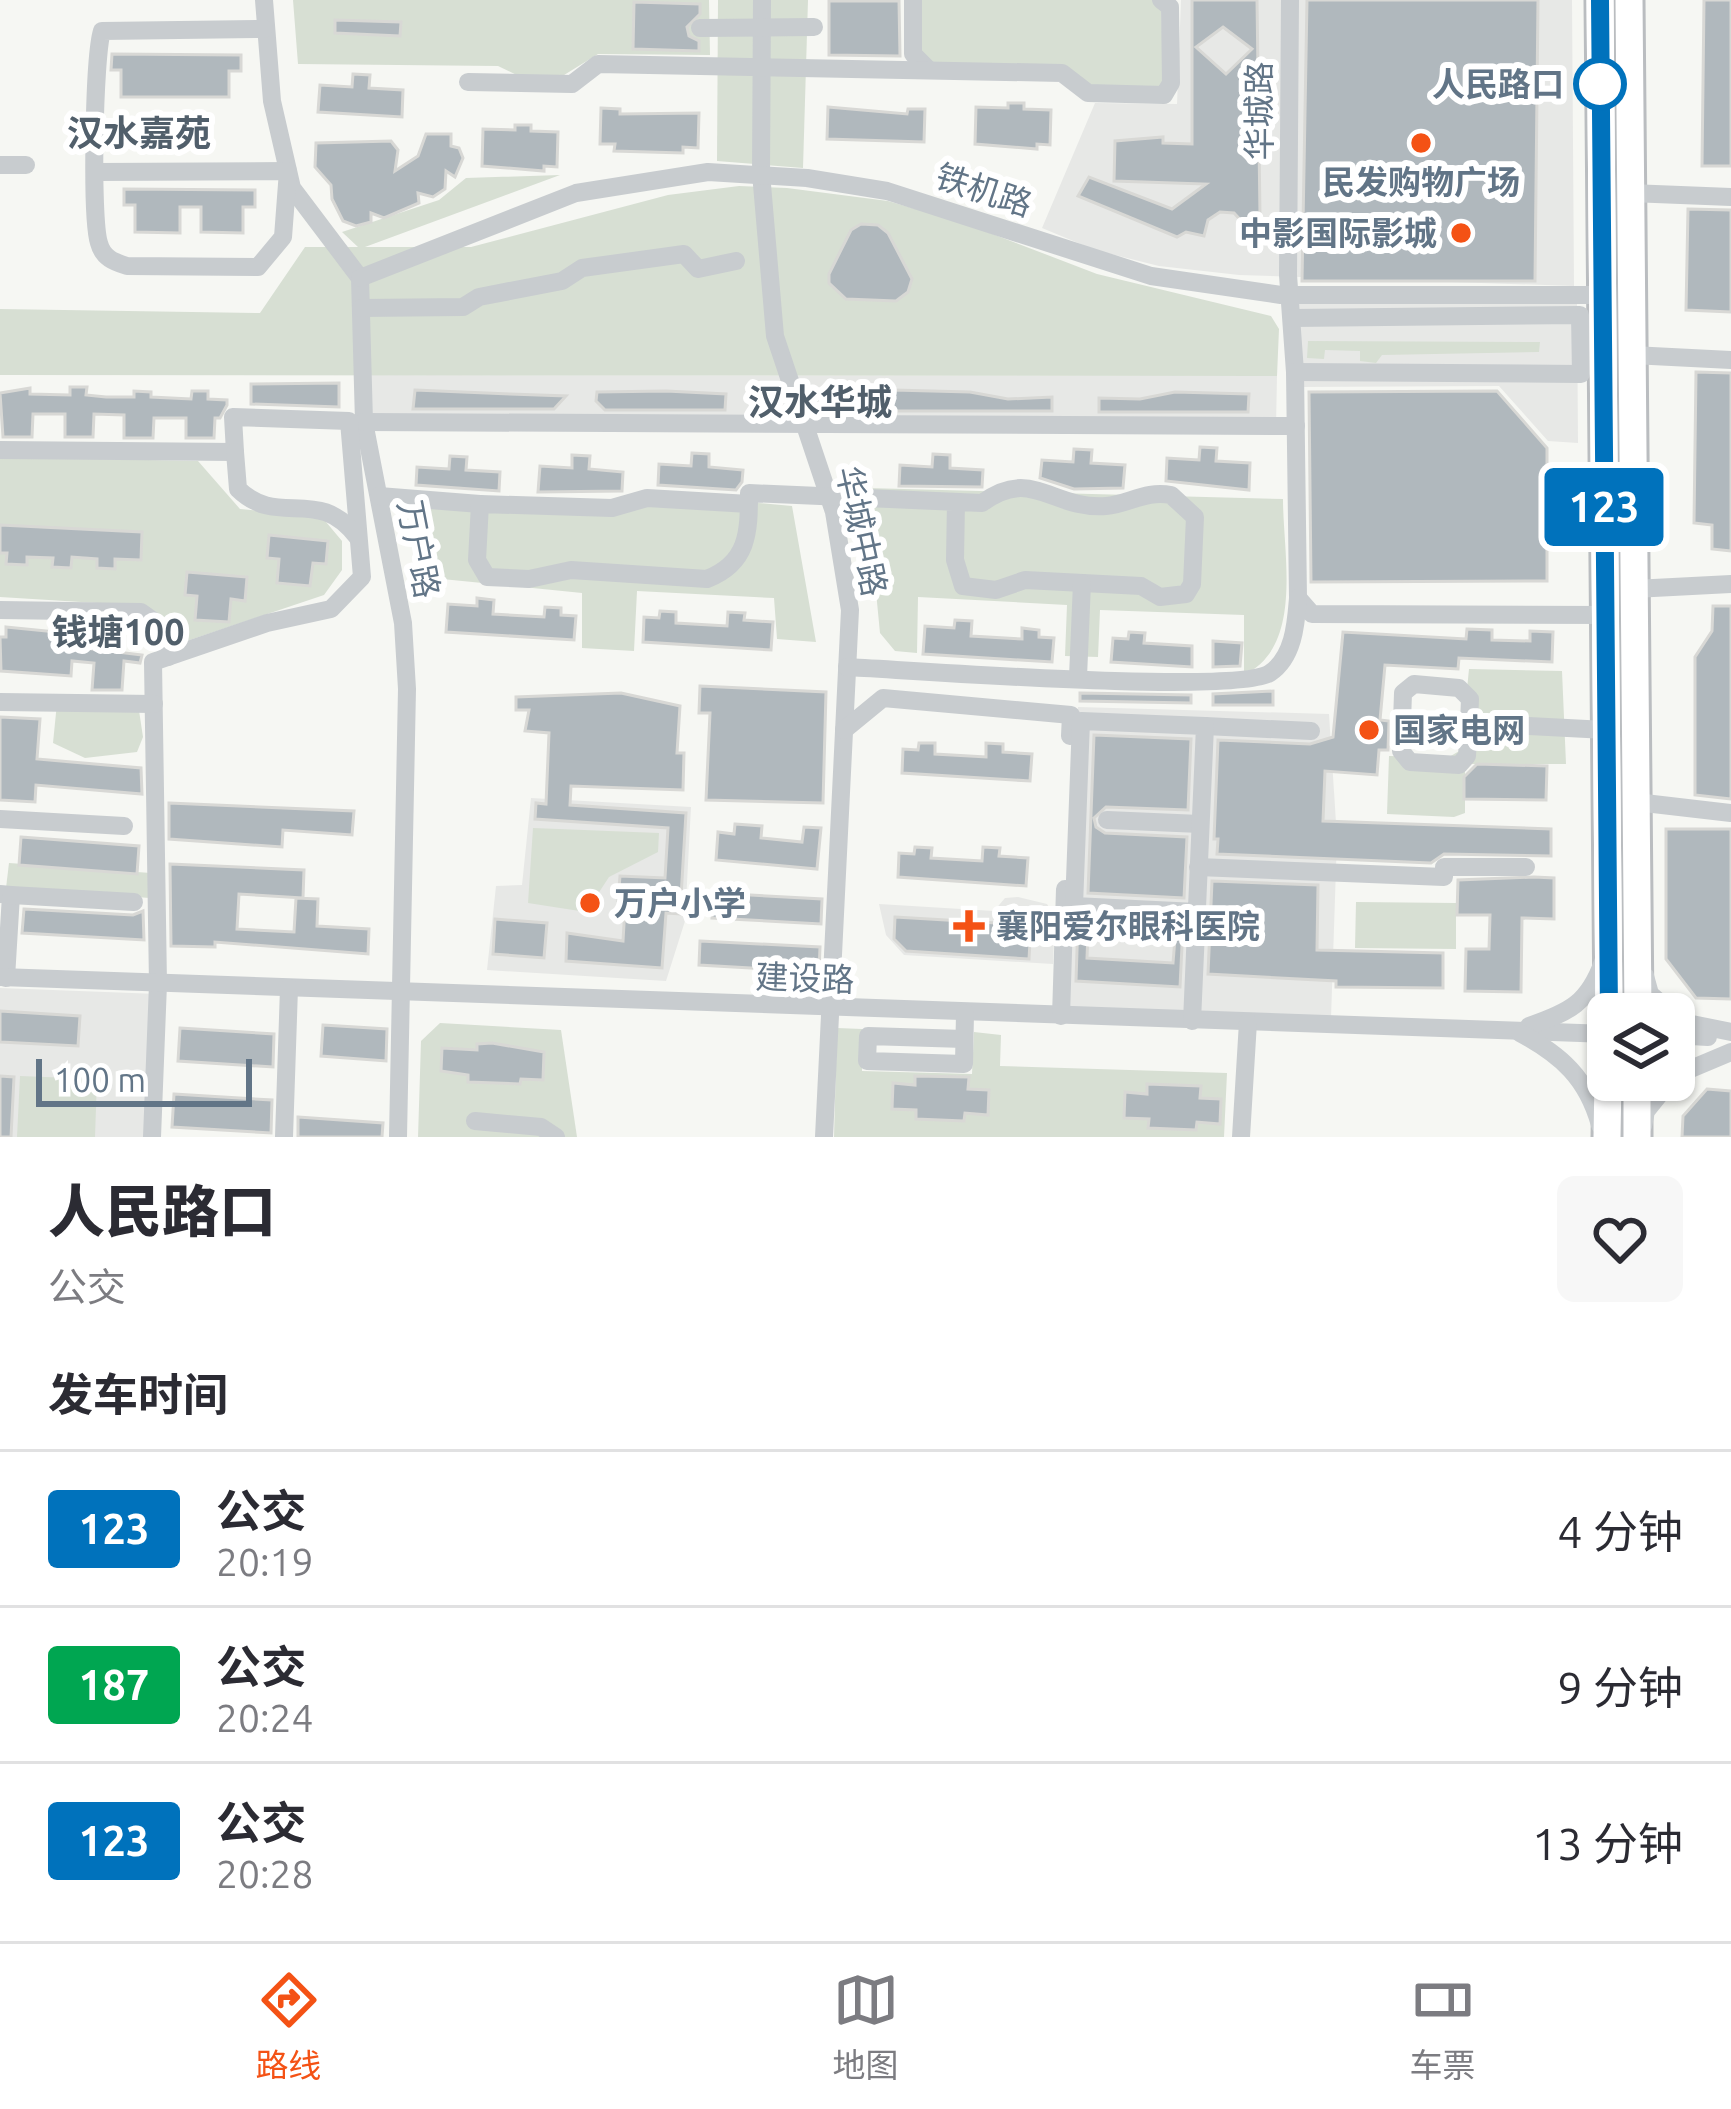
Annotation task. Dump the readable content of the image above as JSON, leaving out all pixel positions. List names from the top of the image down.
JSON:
{
  "streets": {
    "street": [
      "华城路",
      "铁机路",
      "华城中路",
      "万户路",
      "建设路"
    ]
  },
  "crossings": [
    ["华城路", "铁机路"],
    ["华城路", "华城中路"],
    ["铁机路", "华城中路"],
    ["铁机路", "万户路"],
    ["华城中路", "建设路"],
    ["万户路", "建设路"]
  ],
  "districts": ["汉水嘉苑", "汉水华城", "钱塘100"],
  "places": {
    "other": [
      "人民路口",
      "民发购物广场",
      "中影国际影城",
      "国家电网",
      "万户小学"
    ],
    "health": ["襄阳爱尔眼科医院"]
  },
  "lines": ["bus line 123"],
  "scale_bar": "100 m",
  "page": {
    "on_map": "123",
    "scale": "100 m",
    "heading": [
      ["人民路口", "公交"],
      "发车时间"
    ],
    "list": [
      {
        "mark": "123",
        "name": "公交",
        "note": "20:19",
        "value": "4 分钟"
      },
      {
        "mark": "187",
        "name": "公交",
        "note": "20:24",
        "value": "9 分钟"
      },
      {
        "mark": "123",
        "name": "公交",
        "note": "20:28",
        "value": "13 分钟"
      }
    ],
    "tabs": ["路线", "地图", "车票"]
  }
}
